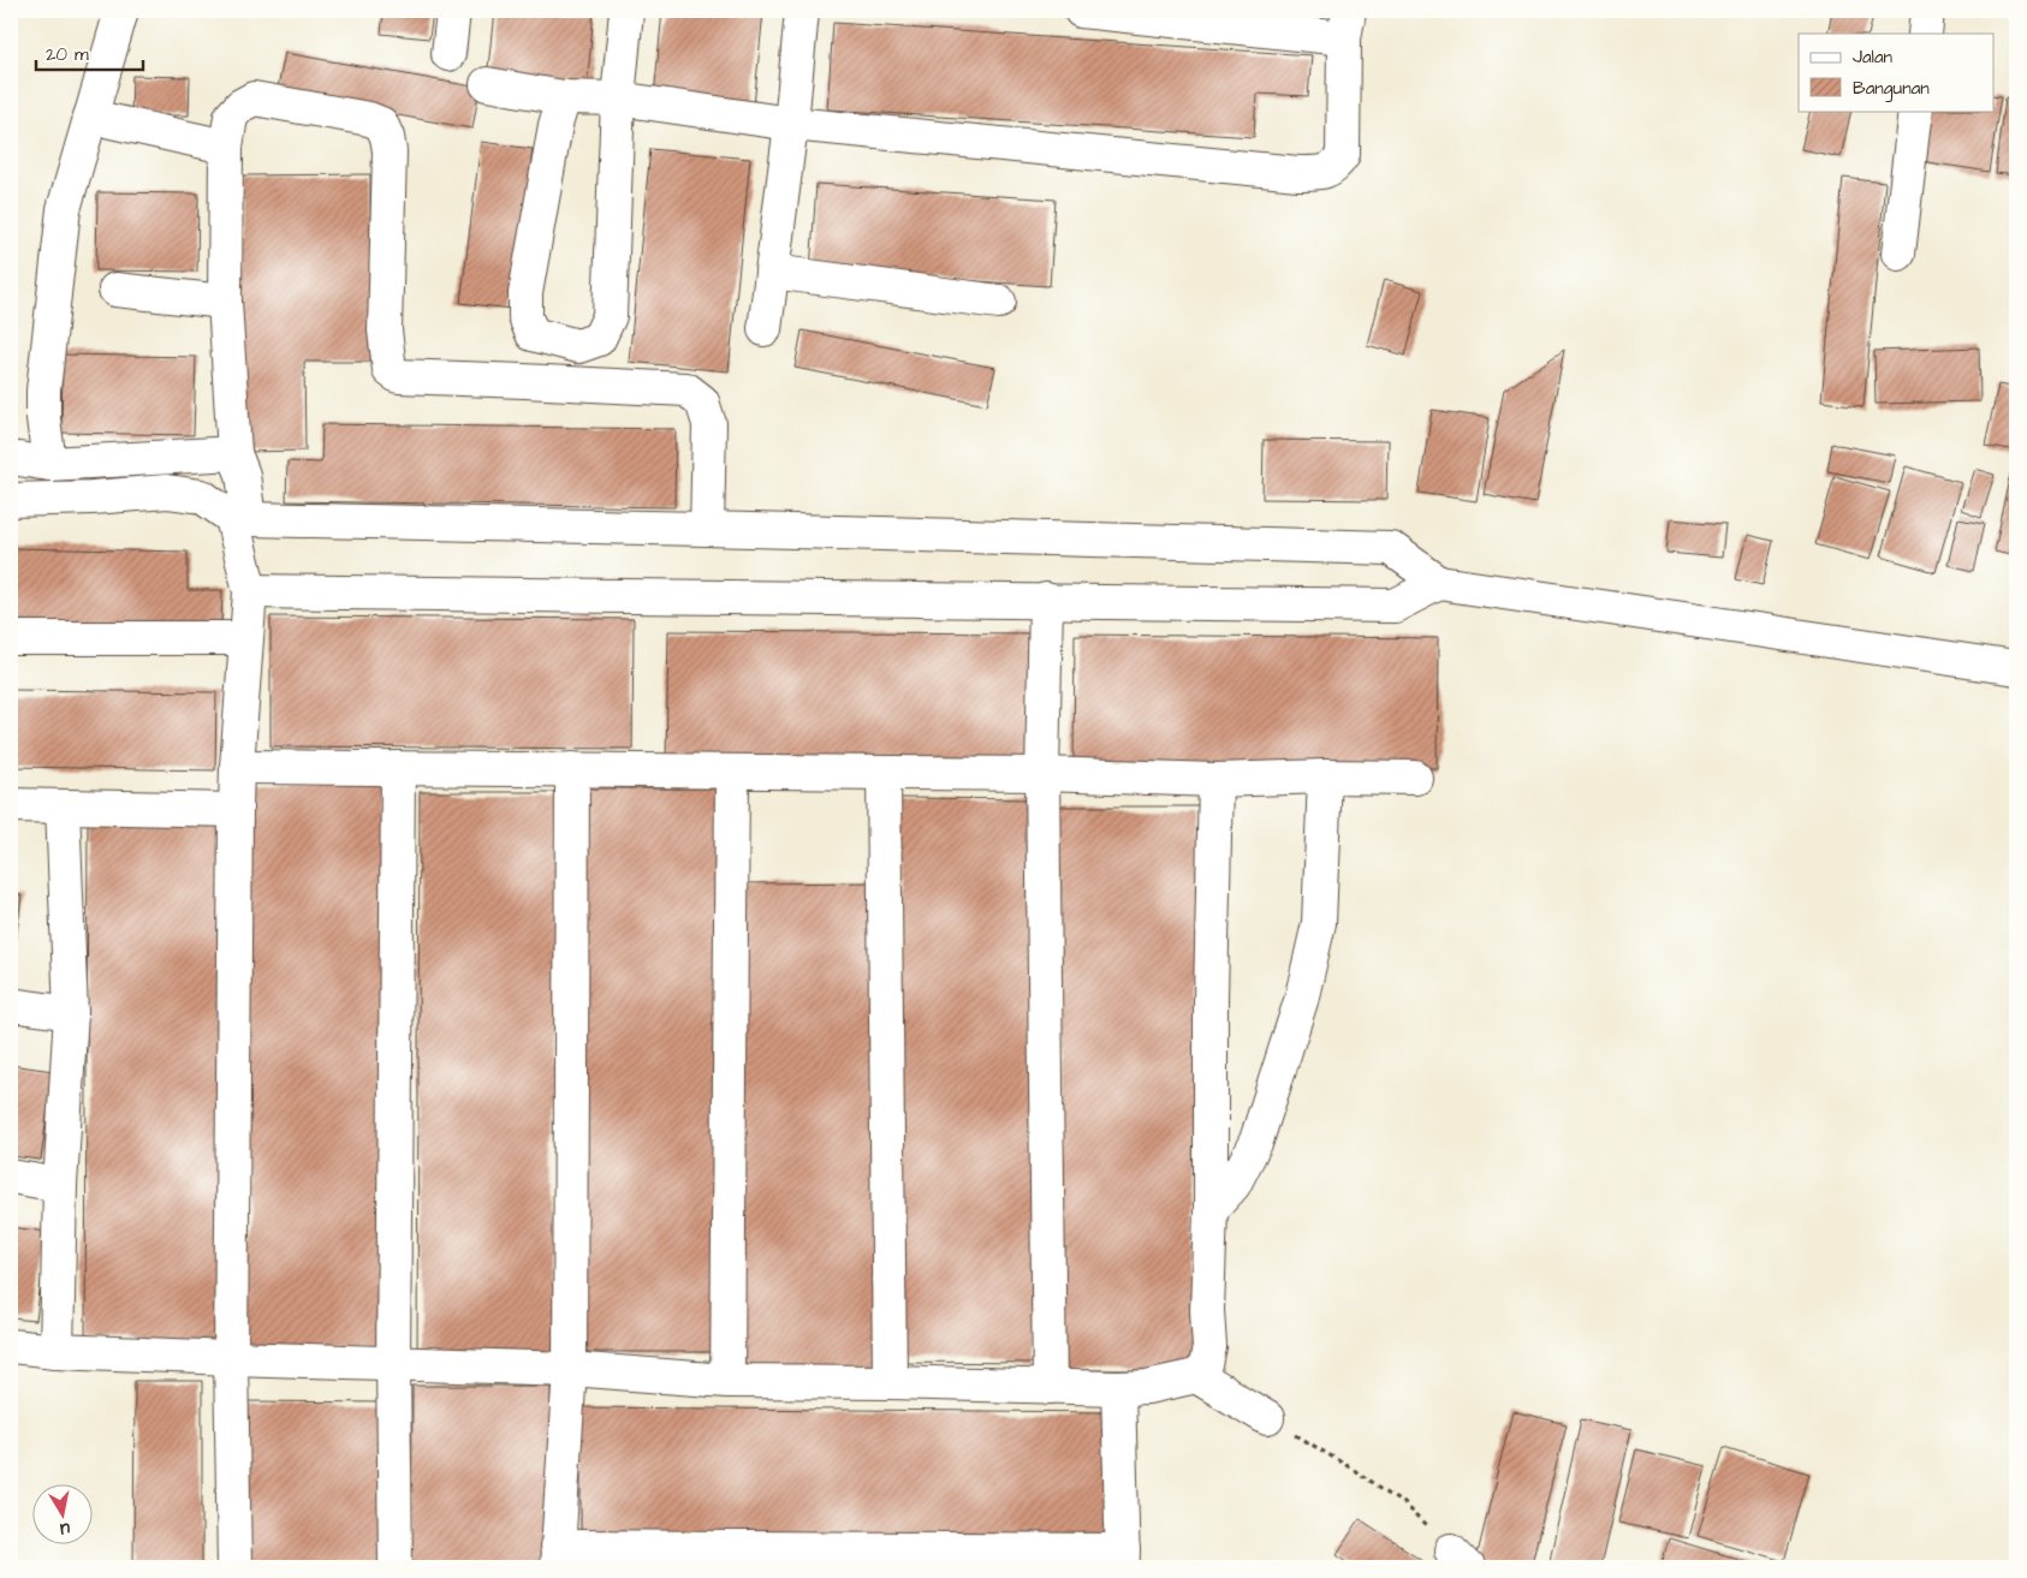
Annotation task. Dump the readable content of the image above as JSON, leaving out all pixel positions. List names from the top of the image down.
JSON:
{
  "legend": ["Jalan", "Bangunan"],
  "scale_bar": "20 m",
  "north": "bottom"
}
